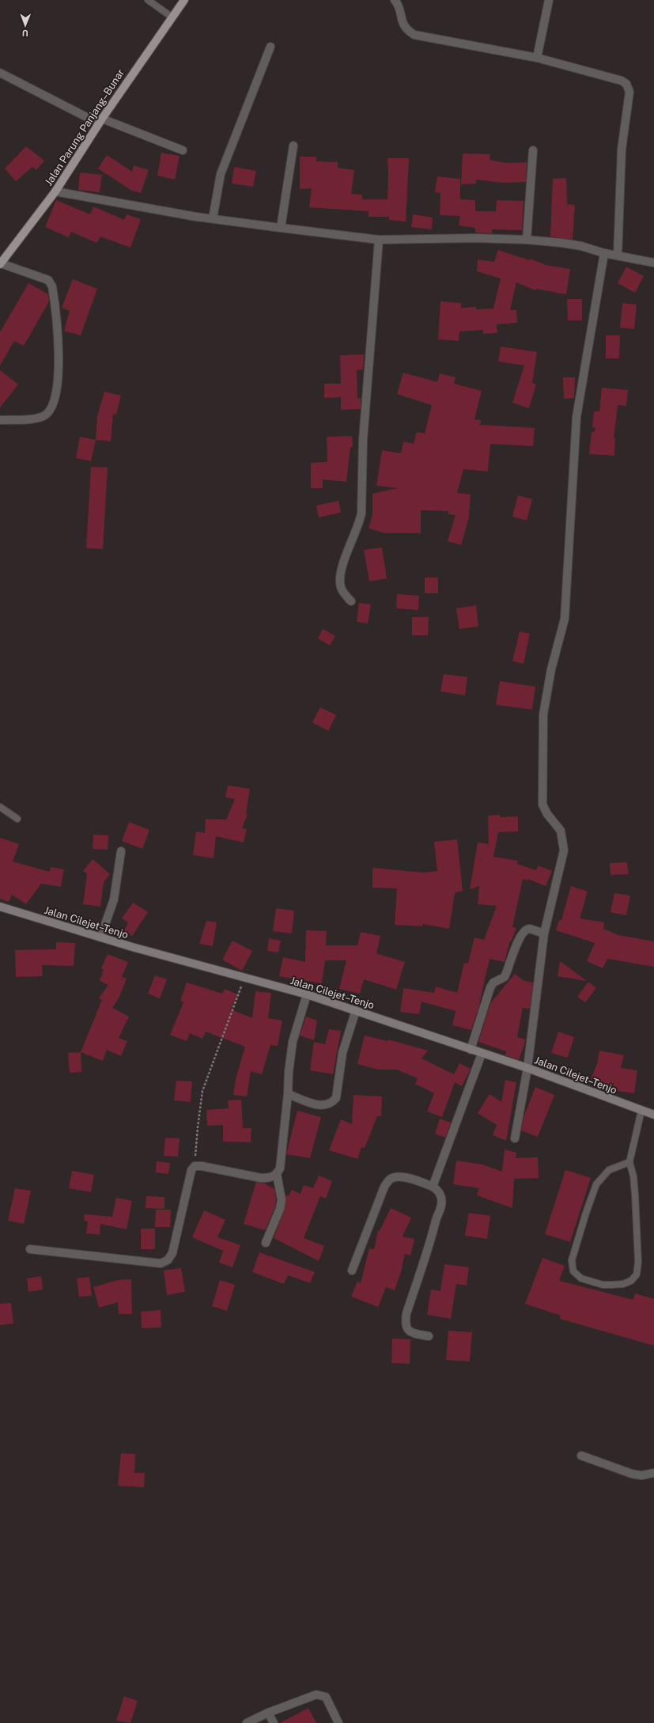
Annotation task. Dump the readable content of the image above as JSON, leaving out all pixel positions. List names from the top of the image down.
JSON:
{
  "streets": {
    "main road": ["Jalan Parung Panjang–Bunar", "Jalan Cilejet–Tenjo"]
  },
  "north": "bottom"
}
